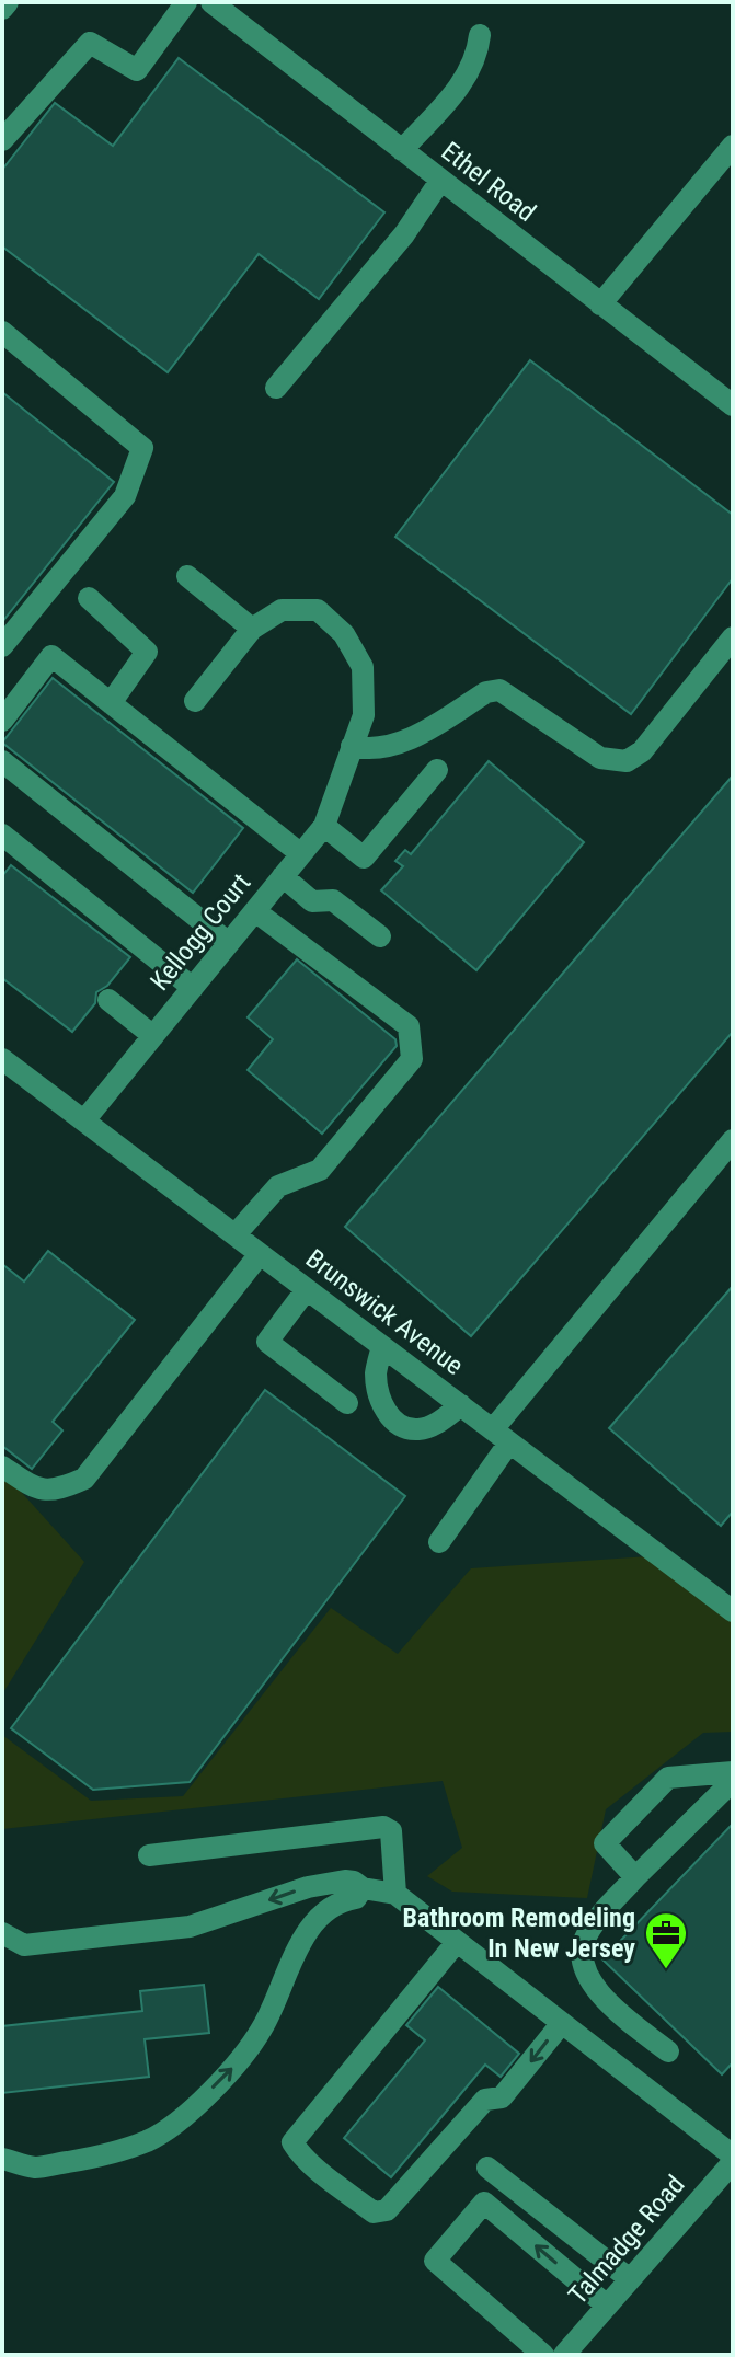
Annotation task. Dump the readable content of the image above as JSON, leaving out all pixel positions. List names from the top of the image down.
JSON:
{
  "streets": {
    "street": [
      "Ethel Road",
      "Kellogg Court",
      "Brunswick Avenue",
      "Talmadge Road"
    ]
  },
  "crossings": [
    ["Kellogg Court", "Brunswick Avenue"]
  ],
  "places": {
    "office": ["Bathroom Remodeling In New Jersey"]
  }
}
